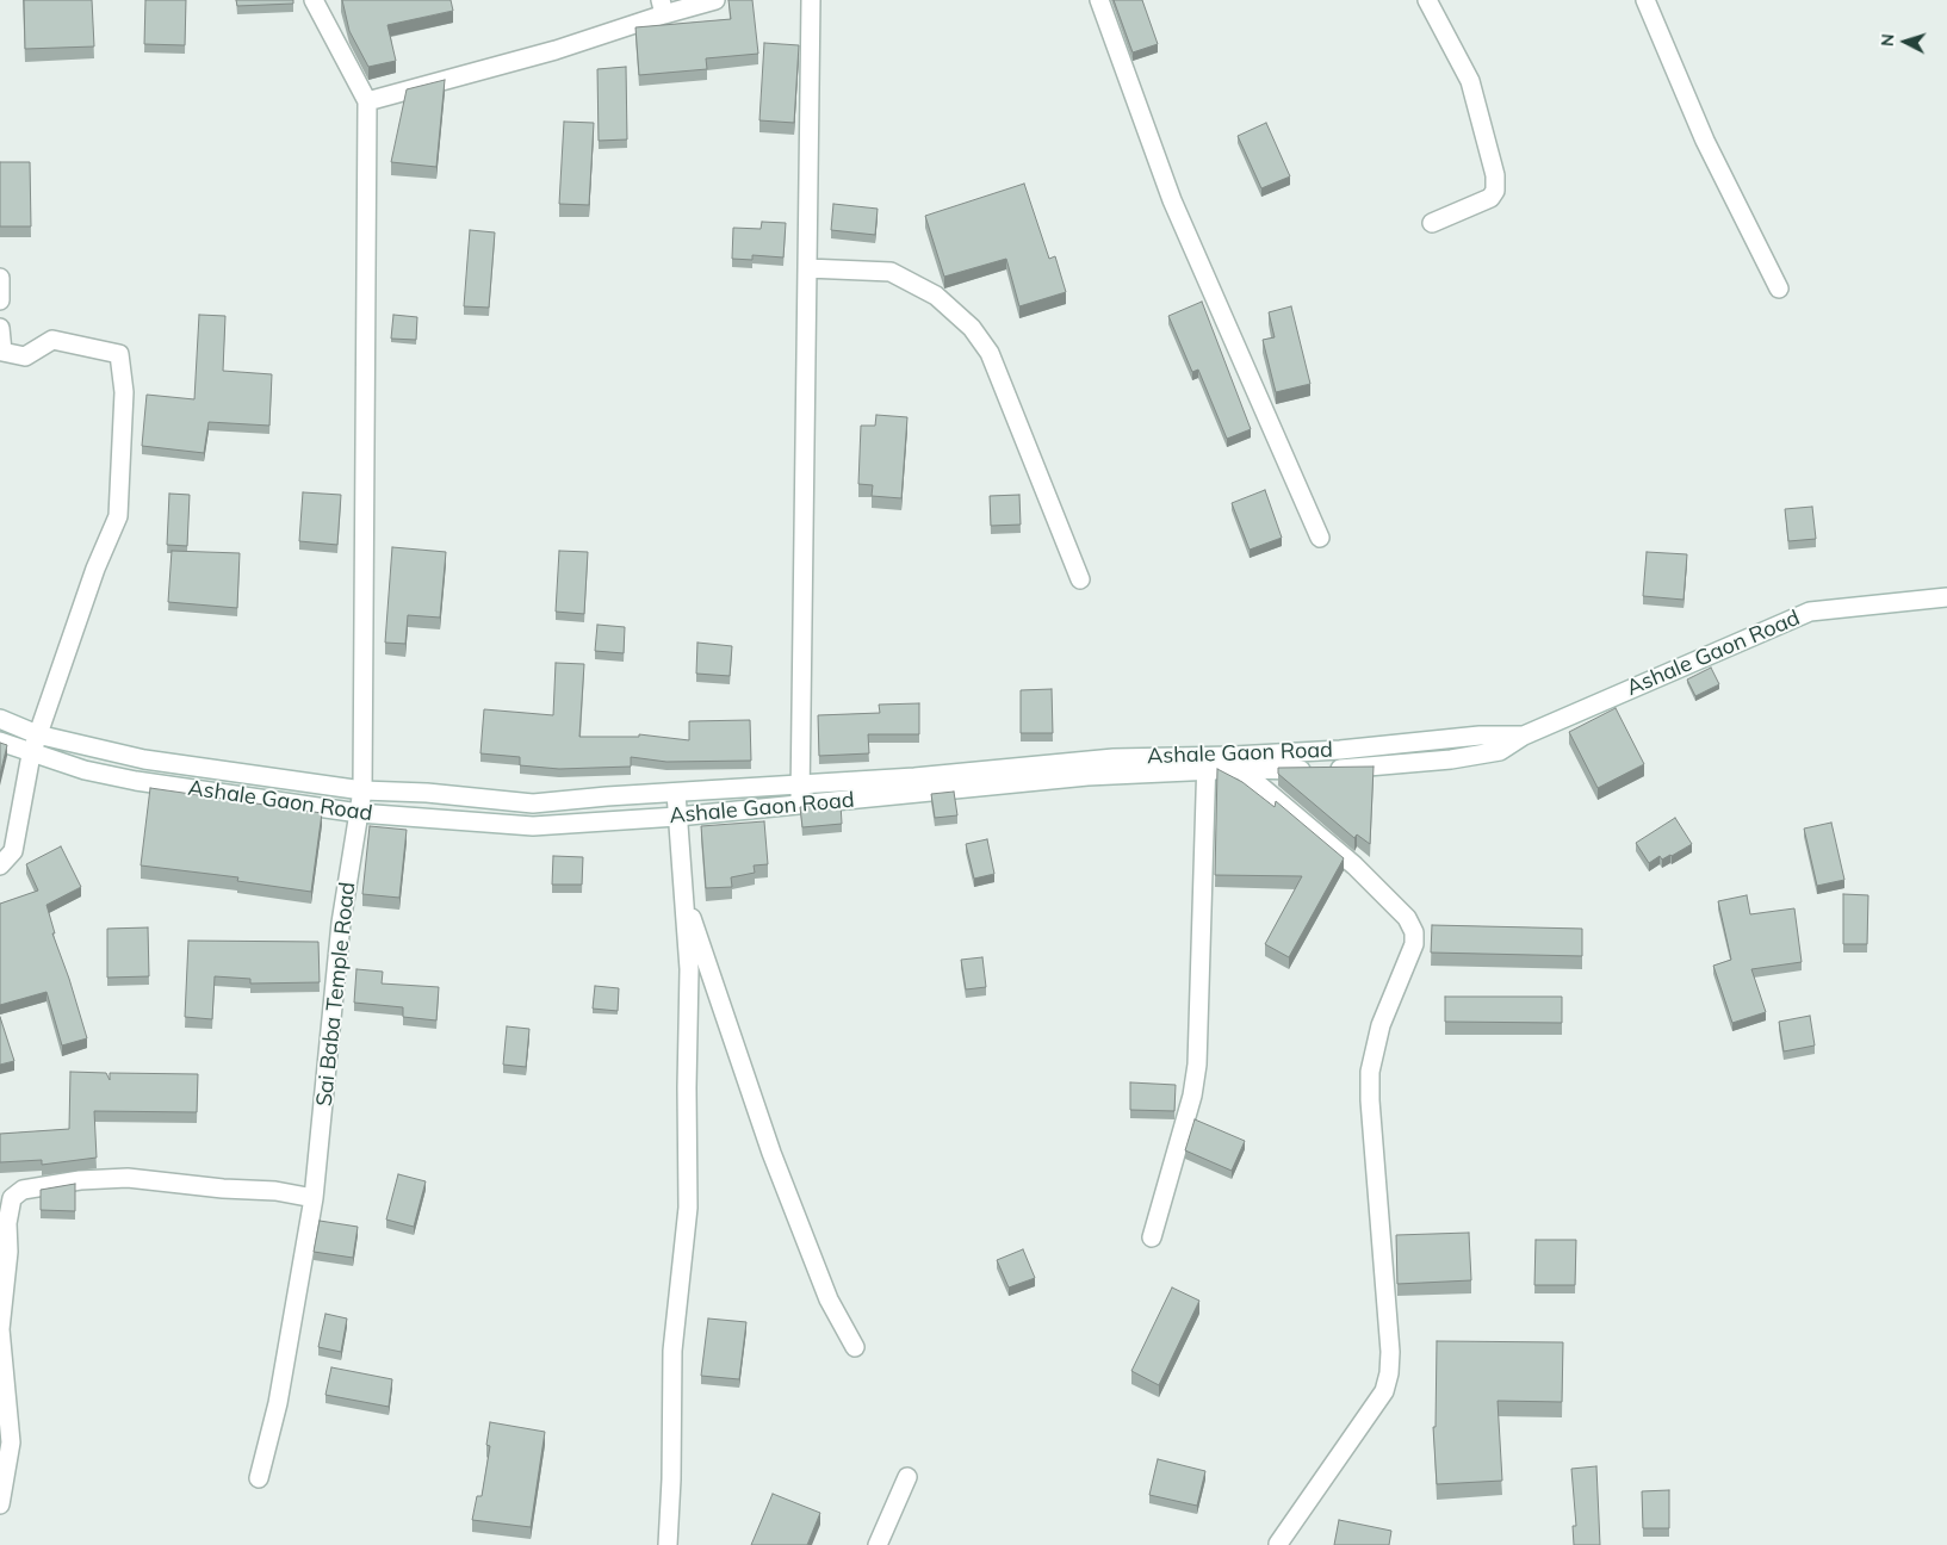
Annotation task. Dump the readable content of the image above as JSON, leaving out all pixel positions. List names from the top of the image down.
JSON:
{
  "streets": {
    "street": ["Ashale Gaon Road", "Sai Baba Temple Road"]
  },
  "crossings": [
    ["Ashale Gaon Road", "Sai Baba Temple Road"]
  ],
  "north": "left"
}
